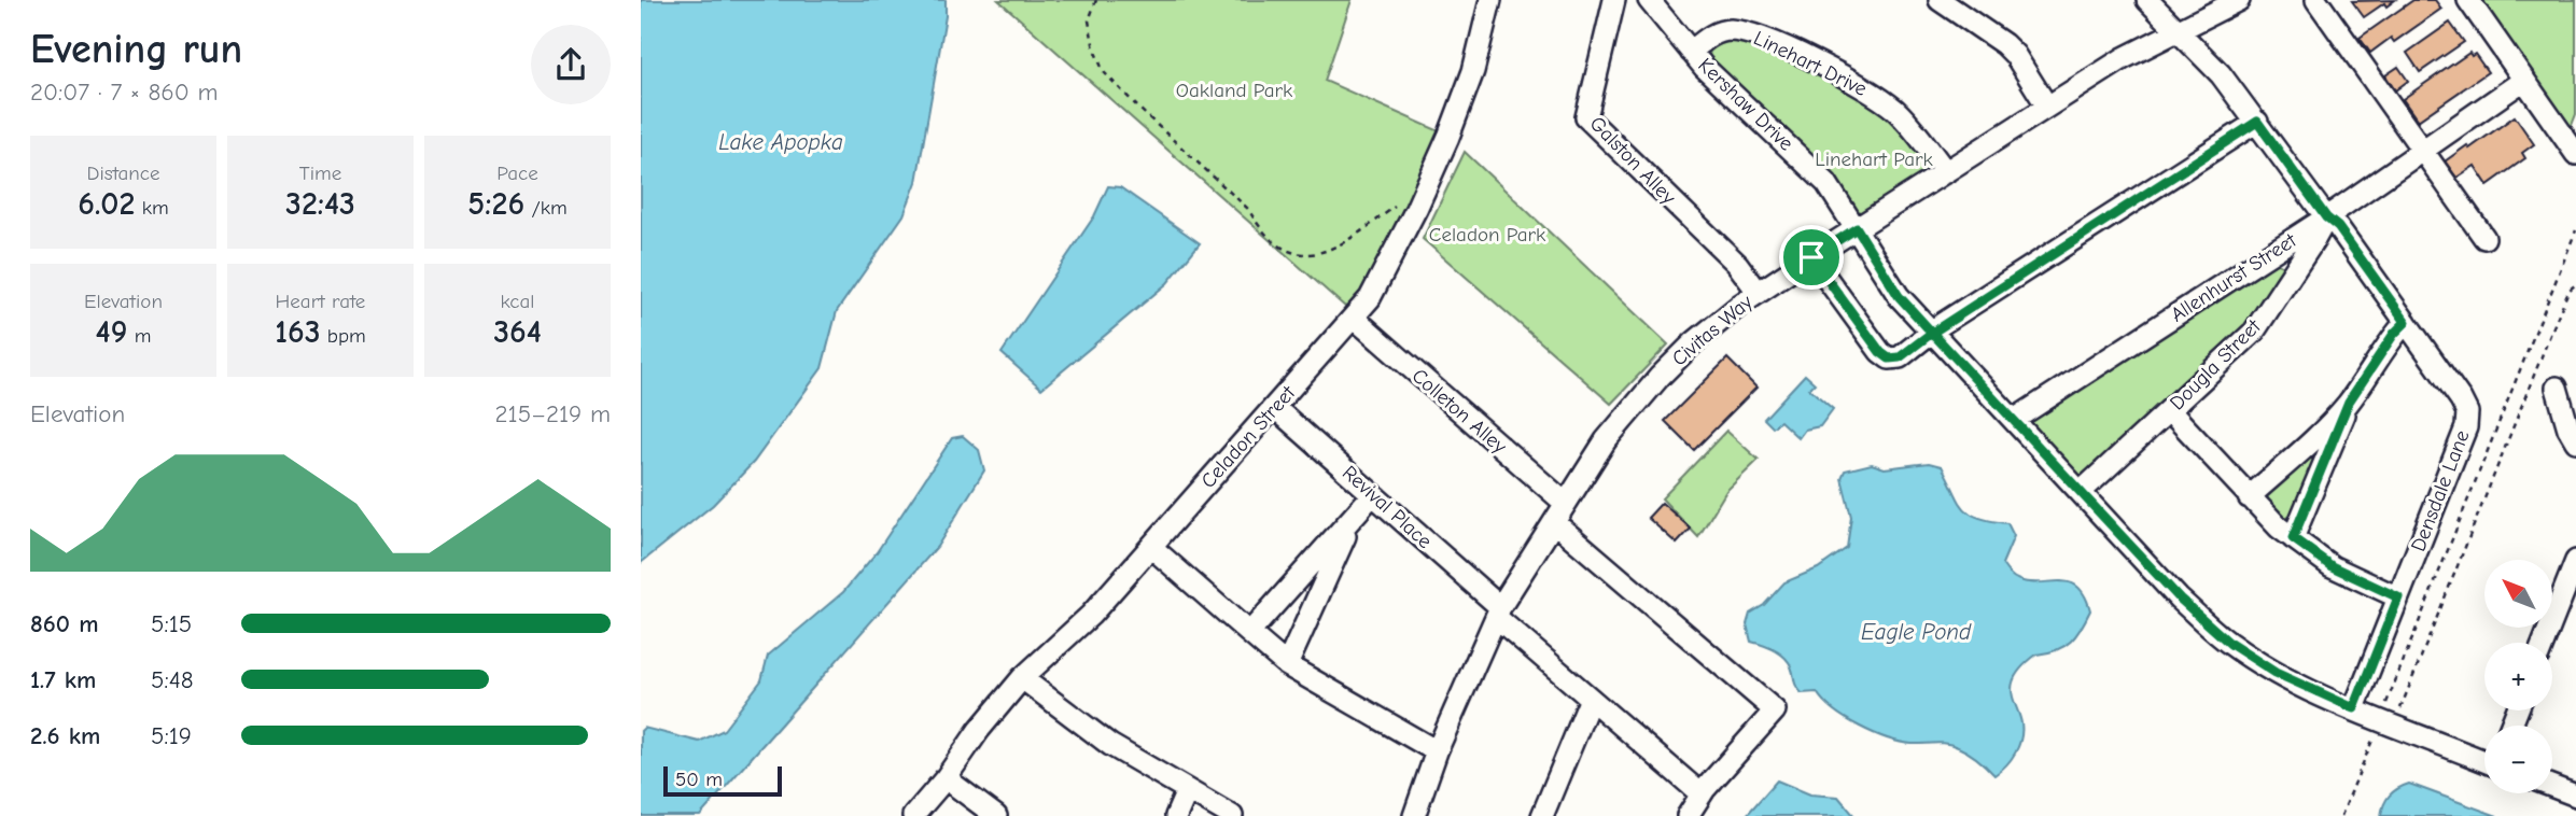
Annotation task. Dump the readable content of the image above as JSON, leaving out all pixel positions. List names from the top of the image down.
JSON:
{
  "streets": {
    "street": [
      "Linehart Drive",
      "Kershaw Drive",
      "Galston Alley",
      "Allenhurst Street",
      "Civitas Way",
      "Dougla Street",
      "Colleton Alley",
      "Celadon Street",
      "Densdale Lane",
      "Revival Place"
    ]
  },
  "crossings": [
    ["Linehart Drive", "Kershaw Drive"],
    ["Linehart Drive", "Civitas Way"],
    ["Kershaw Drive", "Allenhurst Street"],
    ["Kershaw Drive", "Civitas Way"],
    ["Kershaw Drive", "Dougla Street"],
    ["Kershaw Drive", "Densdale Lane"],
    ["Galston Alley", "Civitas Way"],
    ["Allenhurst Street", "Dougla Street"],
    ["Allenhurst Street", "Densdale Lane"],
    ["Civitas Way", "Colleton Alley"],
    ["Civitas Way", "Densdale Lane"],
    ["Civitas Way", "Revival Place"],
    ["Dougla Street", "Densdale Lane"],
    ["Colleton Alley", "Celadon Street"],
    ["Celadon Street", "Revival Place"]
  ],
  "water": ["Lake Apopka", "Eagle Pond"],
  "parks": ["Oakland Park", "Linehart Park", "Celadon Park"],
  "scale_bar": "50 m",
  "north": "top left",
  "page": {
    "heading": ["Evening run", "20:07 · 7 × 860 m"],
    "stats": [
      ["Distance", "6.02 km"],
      ["Time", "32:43"],
      ["Pace", "5:26 /km"],
      ["Elevation", "49 m"],
      ["Heart rate", "163 bpm"],
      ["kcal", "364"]
    ],
    "chart": ["Elevation", "215–219 m"],
    "map_buttons": ["+", "−"],
    "list": [
      {
        "name": "860 m",
        "note": "5:15"
      },
      {
        "name": "1.7 km",
        "note": "5:48"
      },
      {
        "name": "2.6 km",
        "note": "5:19"
      }
    ],
    "scale": "50 m"
  }
}
